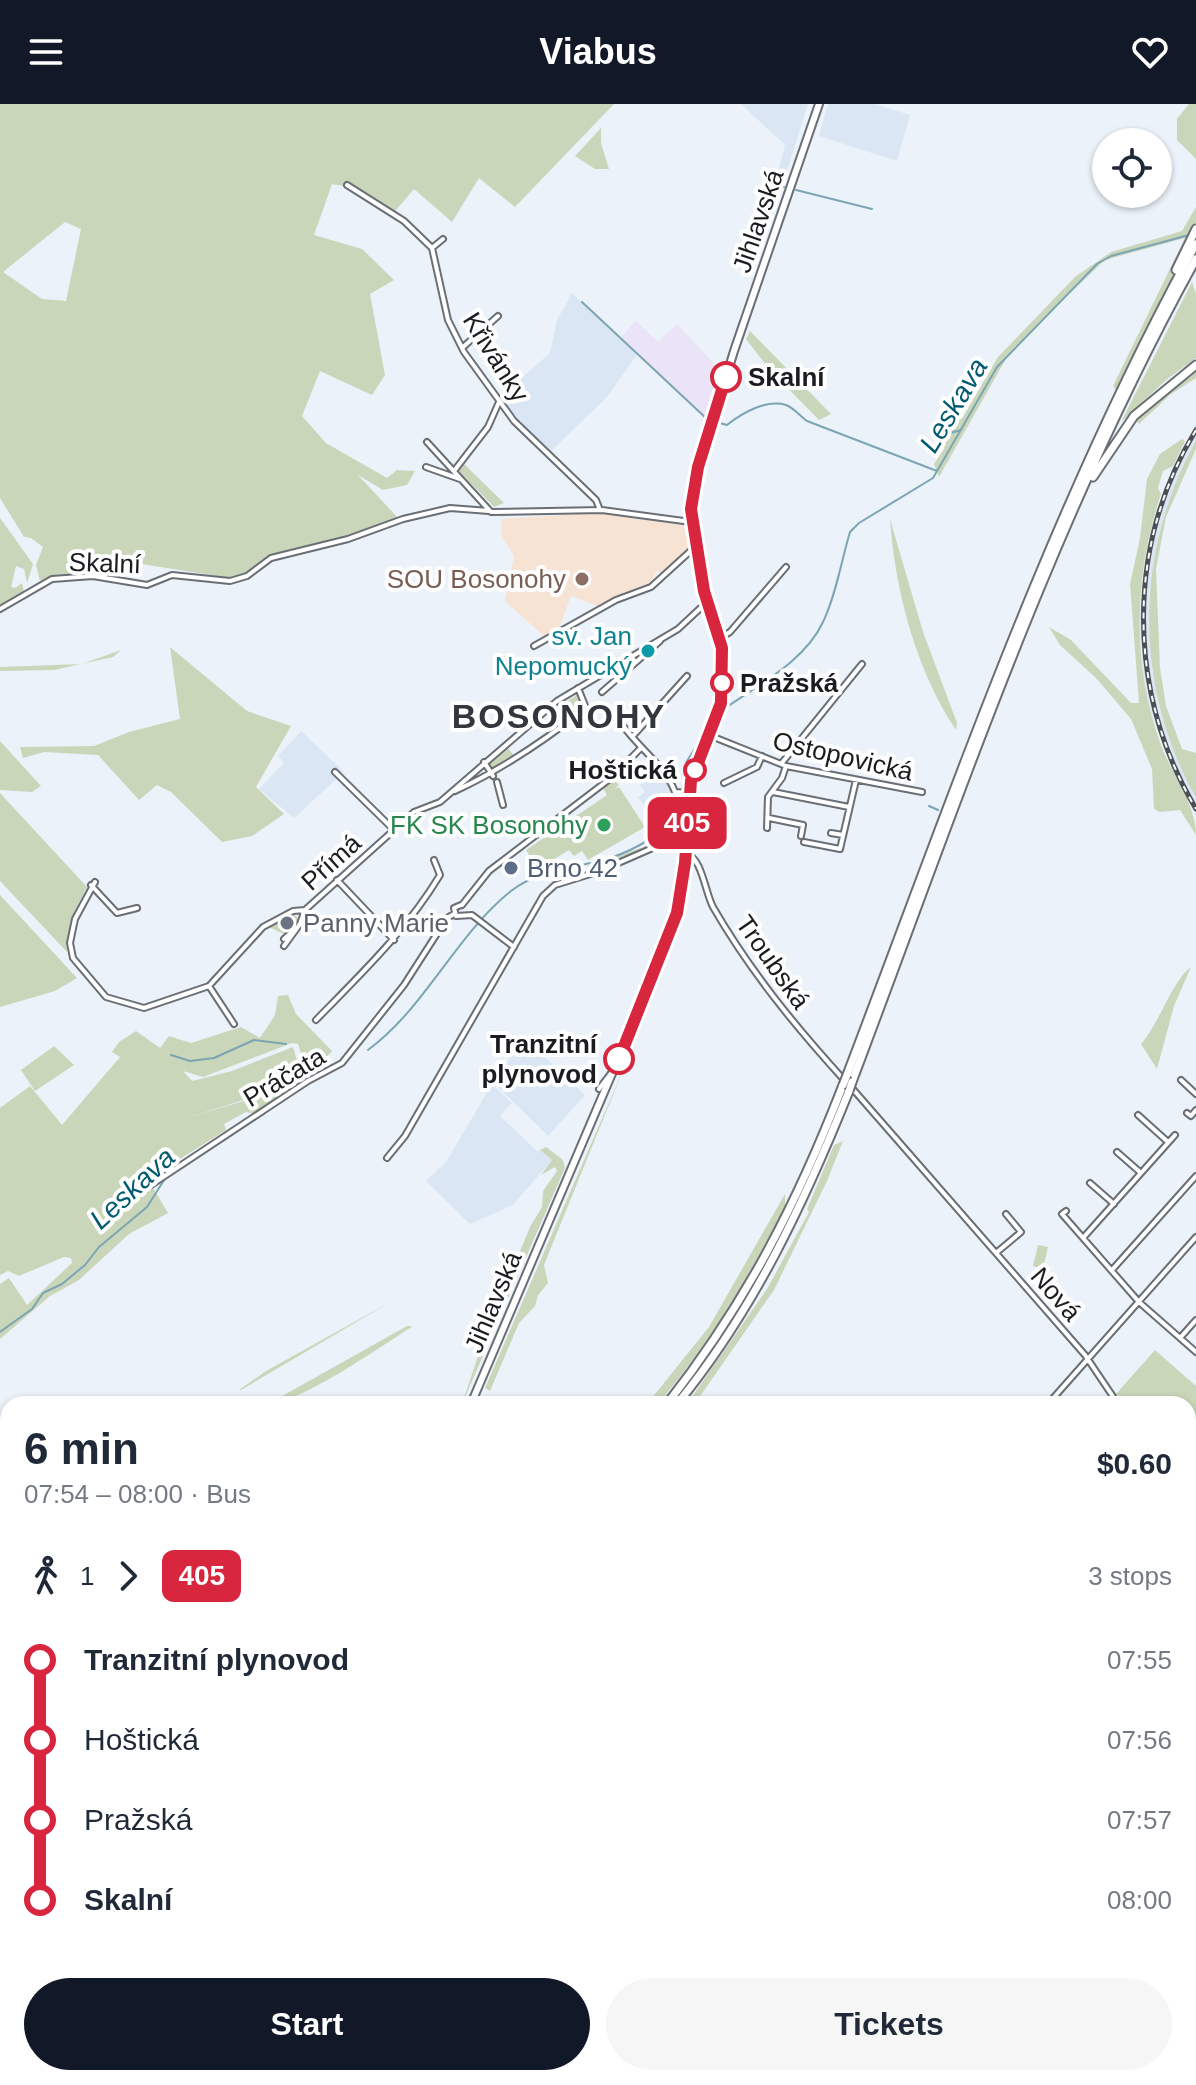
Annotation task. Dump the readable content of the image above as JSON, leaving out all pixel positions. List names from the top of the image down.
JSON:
{
  "streets": {
    "main road": ["Jihlavská"],
    "street": [
      "Křivánky",
      "Skalní",
      "Ostopovická",
      "Přímá",
      "Troubská",
      "Práčata",
      "Nová"
    ]
  },
  "crossings": [
    ["Jihlavská", "Skalní"],
    ["Křivánky", "Skalní"],
    ["Troubská", "Nová"]
  ],
  "districts": ["BOSONOHY"],
  "water": ["Leskava"],
  "places": [
    "Skalní",
    "SOU Bosonohy",
    "sv. Jan Nepomucký",
    "Pražská",
    "Hoštická",
    "FK SK Bosonohy",
    "Brno 42",
    "Panny Marie",
    "Tranzitní plynovod"
  ],
  "lines": ["bus line 405"],
  "page": {
    "header": "Viabus",
    "on_map": "405",
    "heading": ["6 min", "07:54 – 08:00 · Bus", "$0.60"],
    "legs": ["1", "405", "3 stops"],
    "list": [
      {
        "name": "Tranzitní plynovod",
        "value": "07:55"
      },
      {
        "name": "Hoštická",
        "value": "07:56"
      },
      {
        "name": "Pražská",
        "value": "07:57"
      },
      {
        "name": "Skalní",
        "value": "08:00"
      }
    ],
    "buttons": ["Start", "Tickets"]
  }
}
